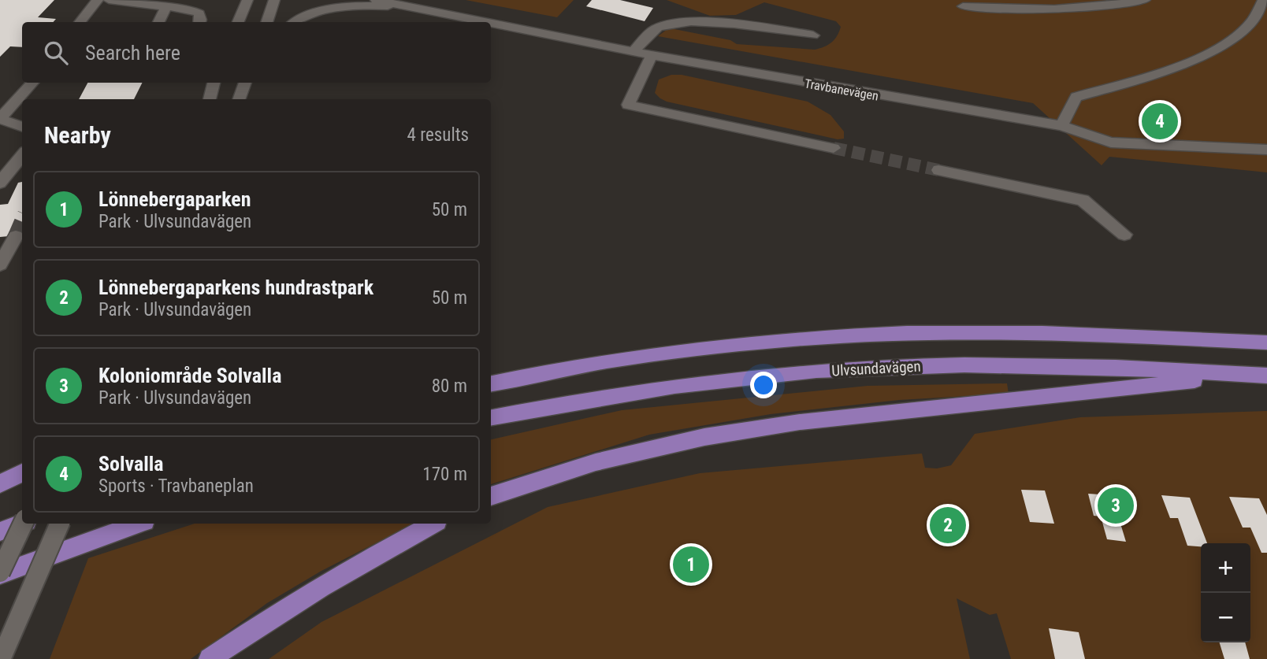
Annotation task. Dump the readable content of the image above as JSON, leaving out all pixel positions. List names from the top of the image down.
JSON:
{
  "streets": {
    "main road": ["Ulvsundavägen"],
    "street": ["Travbanevägen"]
  },
  "page": {
    "search": "Search here",
    "heading": ["Nearby", "4 results"],
    "pins": [
      "4",
      "3",
      "2",
      "1"
    ],
    "list": [
      {
        "mark": "1",
        "name": "Lönnebergaparken",
        "note": "Park · Ulvsundavägen",
        "value": "50 m"
      },
      {
        "mark": "2",
        "name": "Lönnebergaparkens hundrastpark",
        "note": "Park · Ulvsundavägen",
        "value": "50 m"
      },
      {
        "mark": "3",
        "name": "Koloniområde Solvalla",
        "note": "Park · Ulvsundavägen",
        "value": "80 m"
      },
      {
        "mark": "4",
        "name": "Solvalla",
        "note": "Sports · Travbaneplan",
        "value": "170 m"
      }
    ],
    "map_buttons": ["+", "−"]
  }
}
